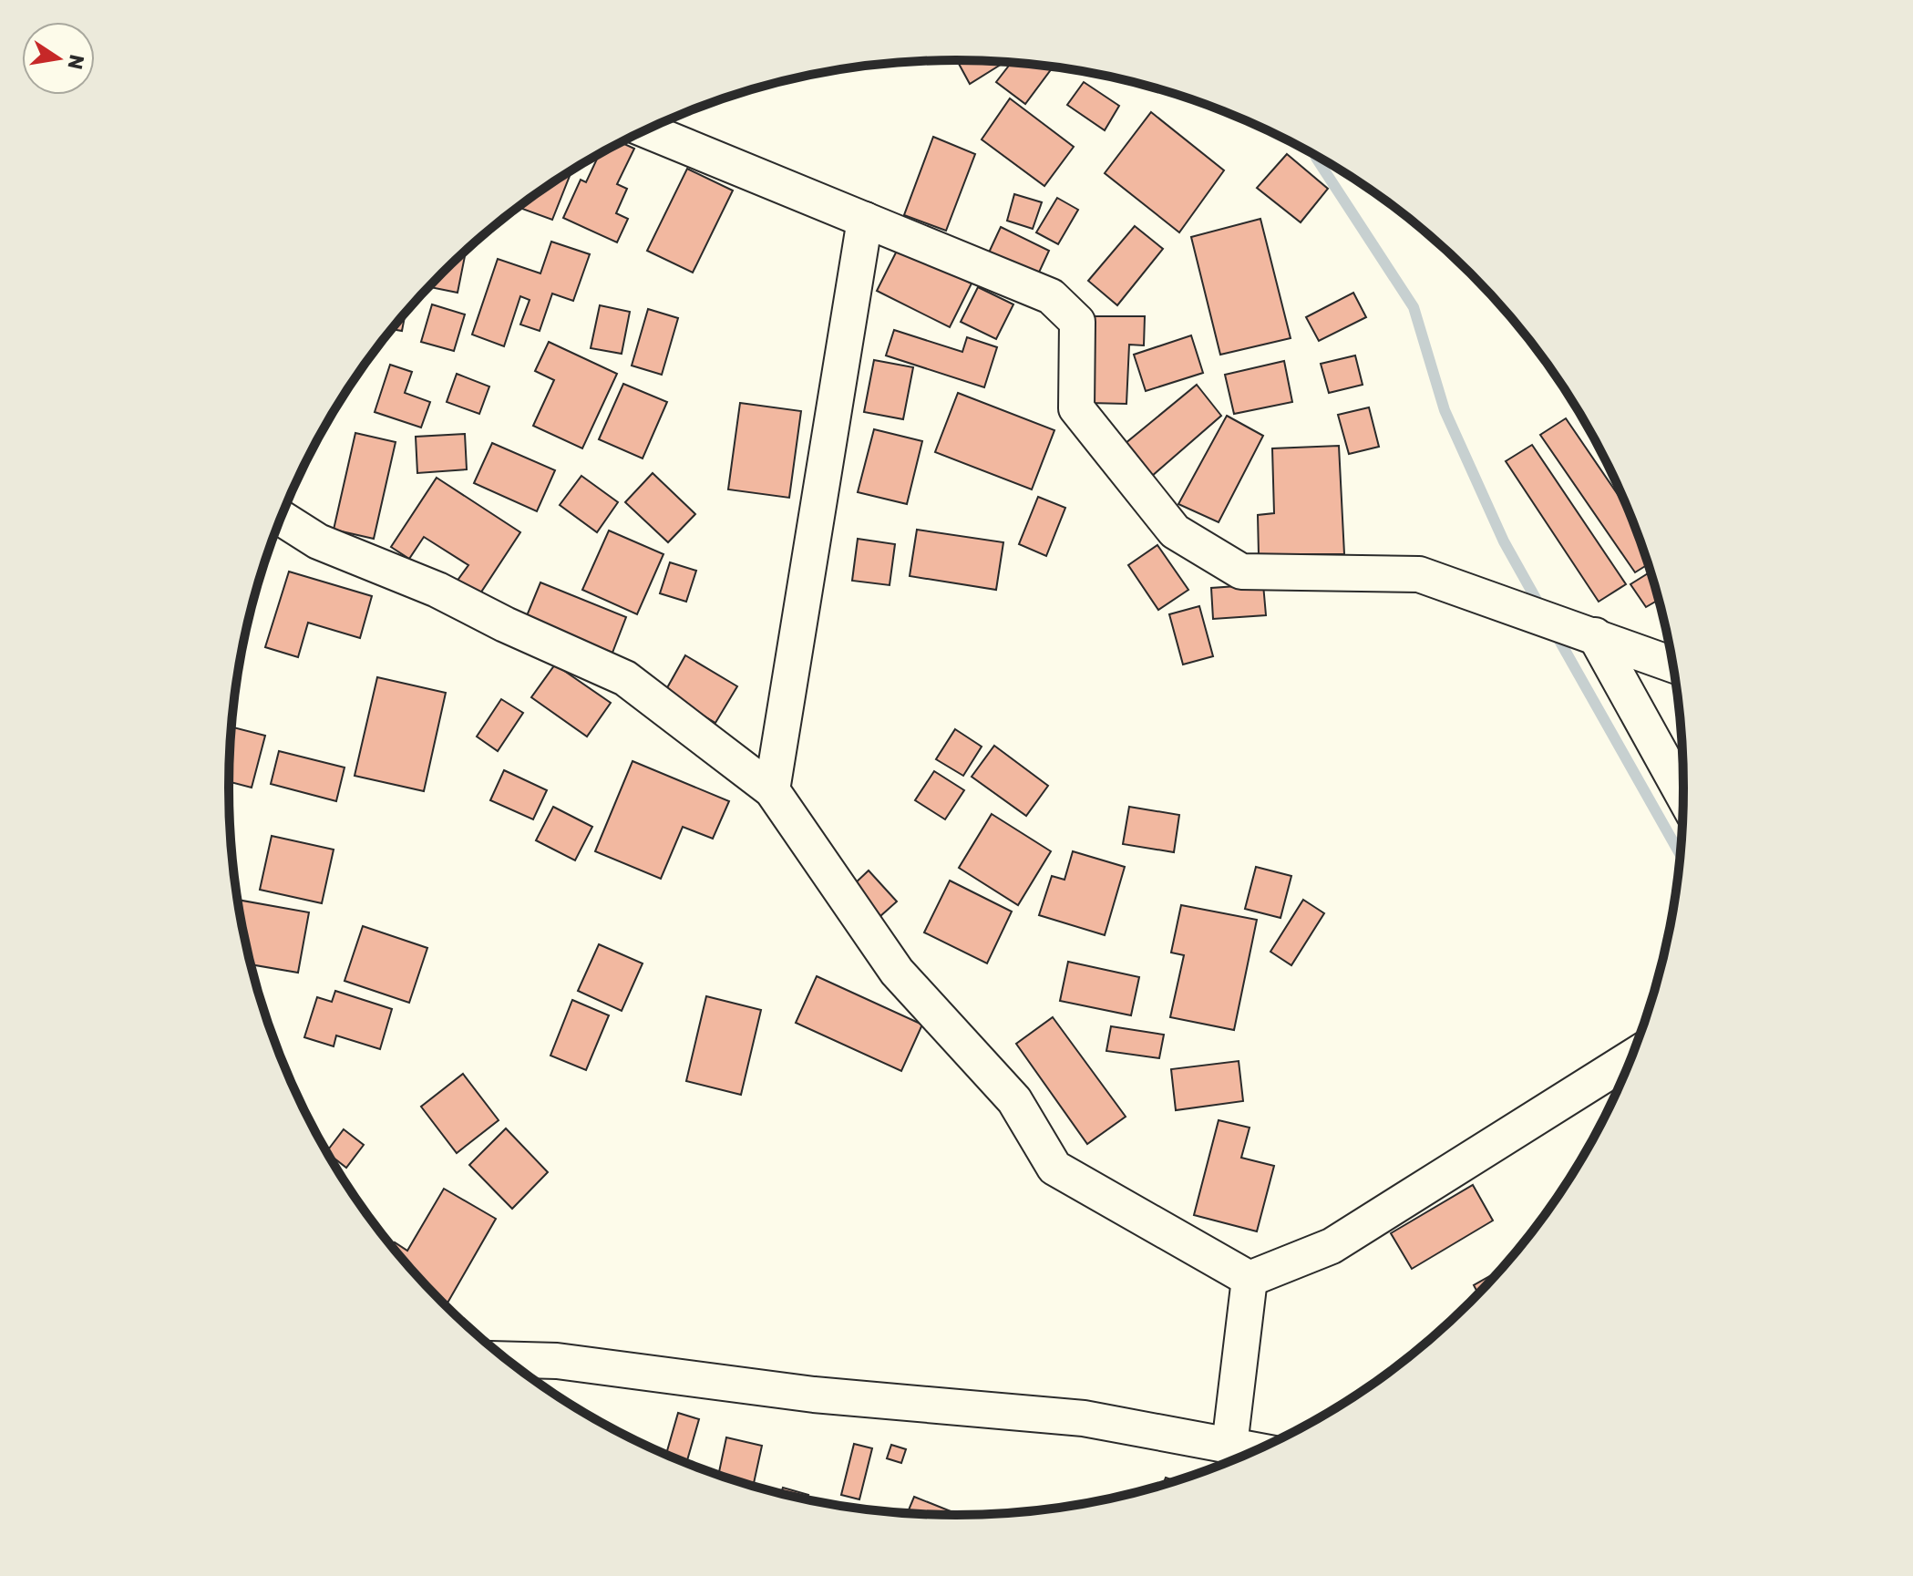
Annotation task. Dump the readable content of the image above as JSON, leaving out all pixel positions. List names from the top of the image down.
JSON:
{
  "north": "right"
}
